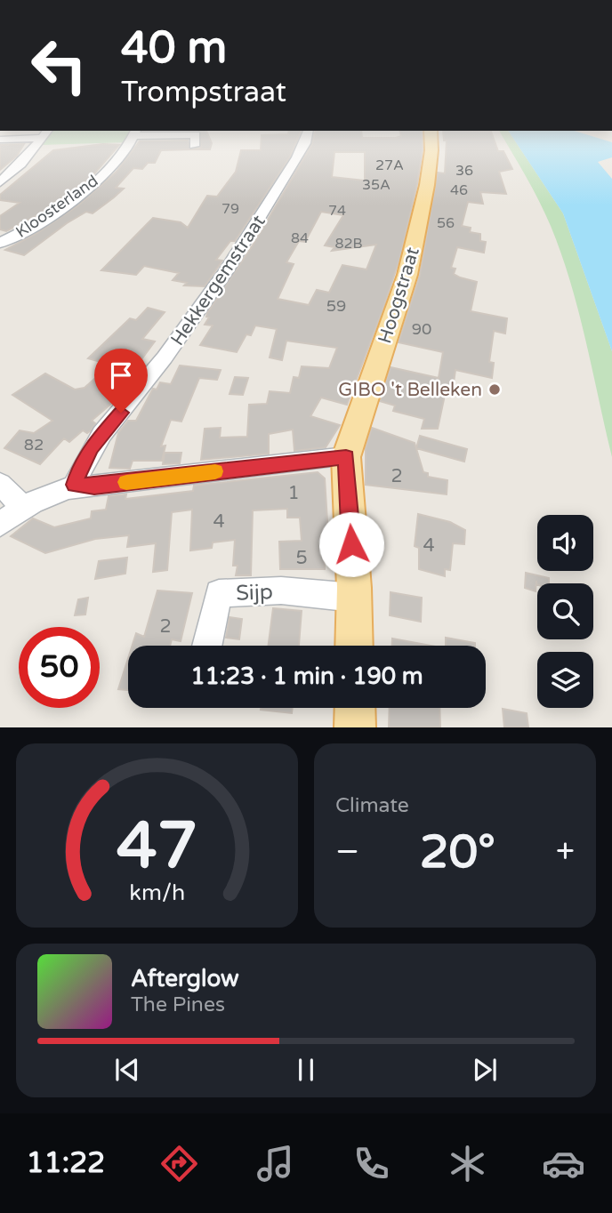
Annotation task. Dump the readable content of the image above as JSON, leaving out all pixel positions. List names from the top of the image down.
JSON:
{
  "streets": {
    "main road": ["Hoogstraat"],
    "street": ["Kloosterland", "Hekkergemstraat", "Sijp"]
  },
  "places": ["GIBO 't Belleken"],
  "house_numbers": [
    "27A",
    "36",
    "35A",
    "46",
    "79",
    "74",
    "56",
    "84",
    "82B",
    "59",
    "90",
    "82",
    "2",
    "1",
    "4",
    "4",
    "5",
    "2"
  ],
  "page": {
    "turn": ["40 m", "Trompstraat"],
    "limit": "50",
    "trip": "11:23 · 1 min · 190 m",
    "tile": "Climate",
    "heat": ["−", "20°", "+"],
    "song": ["Afterglow", "The Pines"],
    "tabs": "11:22",
    "gauge": ["47", "km/h"]
  }
}
